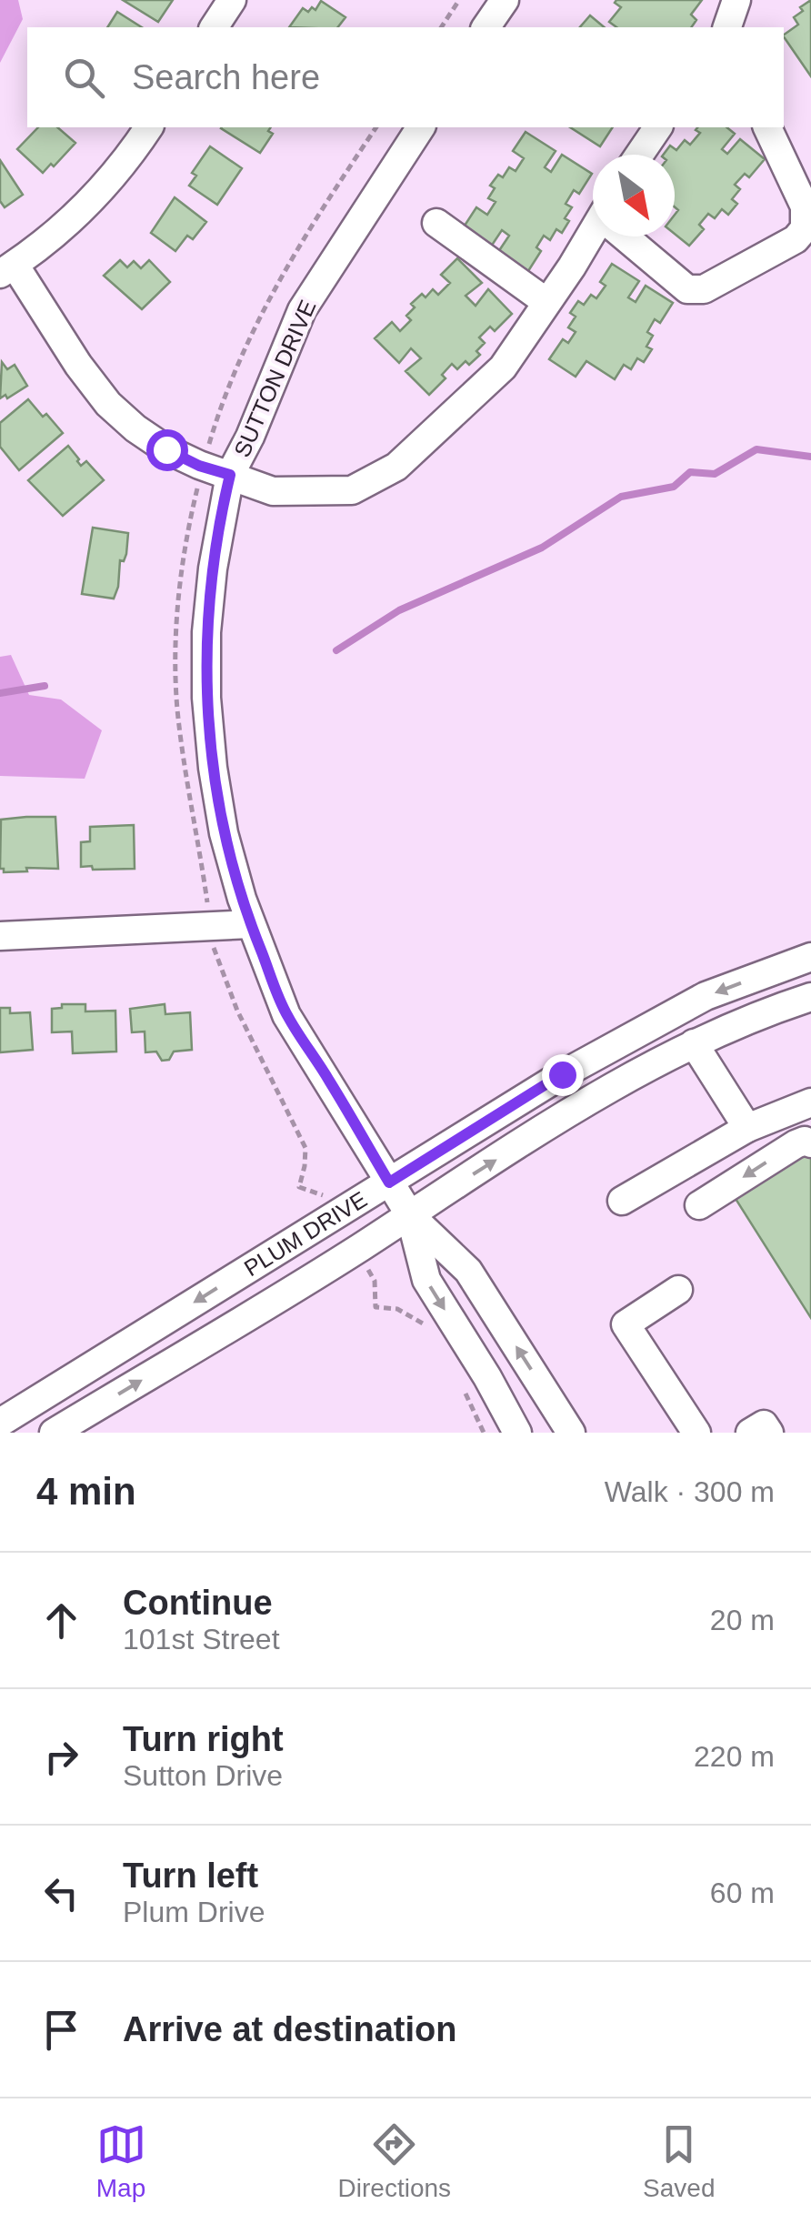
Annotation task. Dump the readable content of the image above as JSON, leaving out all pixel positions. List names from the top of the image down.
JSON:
{
  "streets": {
    "street": ["SUTTON DRIVE", "PLUM DRIVE"]
  },
  "crossings": [
    ["SUTTON DRIVE", "PLUM DRIVE"]
  ],
  "north": "bottom right",
  "page": {
    "search": "Search here",
    "heading": ["4 min", "Walk · 300 m"],
    "list": [
      ["Continue", "101st Street", "20 m"],
      ["Turn right", "Sutton Drive", "220 m"],
      ["Turn left", "Plum Drive", "60 m"],
      "Arrive at destination"
    ],
    "nav": ["Map", "Directions", "Saved"]
  }
}
